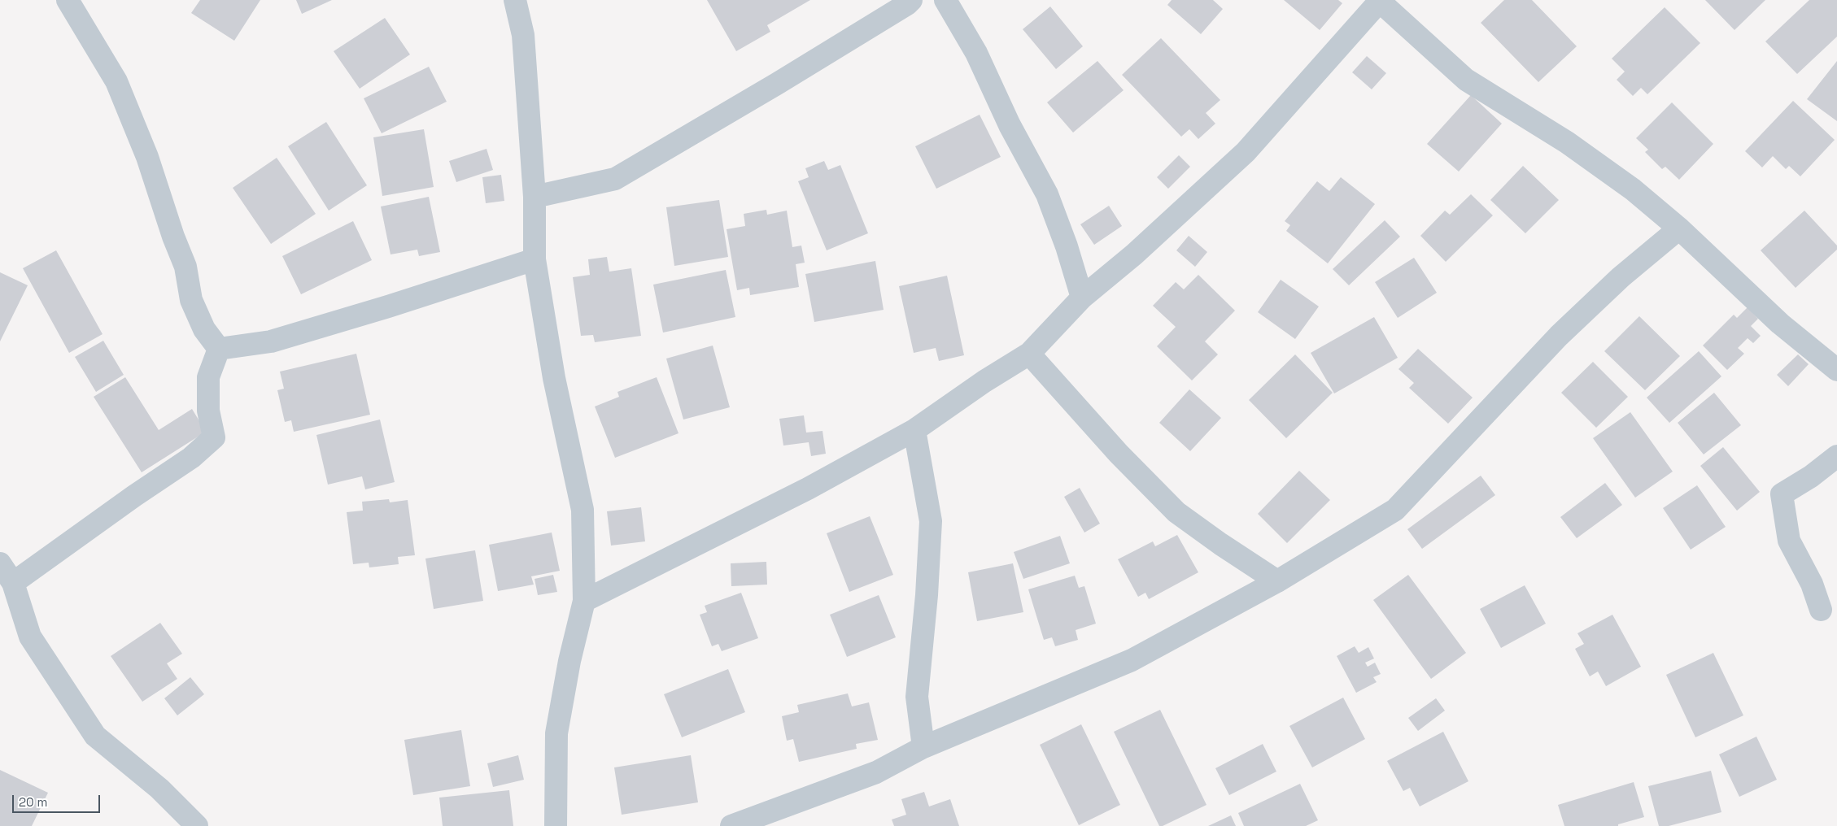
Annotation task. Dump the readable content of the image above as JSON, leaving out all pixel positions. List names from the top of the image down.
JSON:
{
  "scale_bar": "20 m"
}
